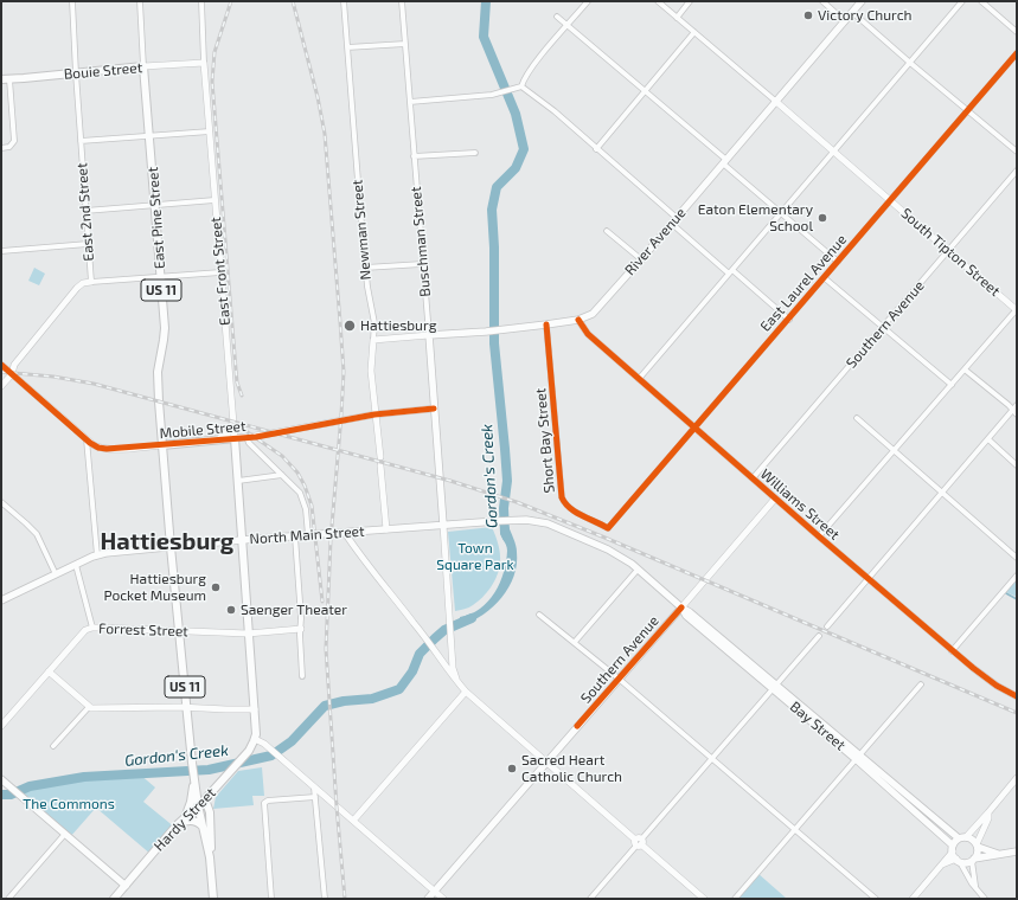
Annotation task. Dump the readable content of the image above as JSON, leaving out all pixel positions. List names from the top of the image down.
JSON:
{
  "streets": {
    "main road": [
      "Bouie Street",
      "East Pine Street",
      "Buschman Street",
      "River Avenue",
      "East Front Street",
      "US 11",
      "Southern Avenue",
      "Mobile Street",
      "North Main Street",
      "Bay Street",
      "Hardy Street"
    ],
    "street": [
      "East 2nd Street",
      "Newman Street",
      "South Tipton Street",
      "East Laurel Avenue",
      "Short Bay Street",
      "Williams Street",
      "Forrest Street"
    ]
  },
  "crossings": [
    ["Bouie Street", "East 2nd Street"],
    ["Bouie Street", "East Pine Street"],
    ["Bouie Street", "East Front Street"],
    ["East 2nd Street", "Mobile Street"],
    ["East Pine Street", "US 11"],
    ["East Pine Street", "Mobile Street"],
    ["East Pine Street", "North Main Street"],
    ["Newman Street", "River Avenue"],
    ["Newman Street", "Mobile Street"],
    ["Buschman Street", "River Avenue"],
    ["Buschman Street", "Mobile Street"],
    ["Buschman Street", "North Main Street"],
    ["River Avenue", "South Tipton Street"],
    ["River Avenue", "Short Bay Street"],
    ["River Avenue", "Williams Street"],
    ["South Tipton Street", "East Laurel Avenue"],
    ["South Tipton Street", "Southern Avenue"],
    ["East Front Street", "Mobile Street"],
    ["East Front Street", "North Main Street"],
    ["East Front Street", "Forrest Street"],
    ["East Front Street", "Hardy Street"],
    ["East Laurel Avenue", "Short Bay Street"],
    ["East Laurel Avenue", "Williams Street"],
    ["US 11", "North Main Street"],
    ["US 11", "Forrest Street"],
    ["US 11", "Hardy Street"],
    ["Southern Avenue", "Williams Street"],
    ["Southern Avenue", "Bay Street"],
    ["North Main Street", "Bay Street"]
  ],
  "districts": ["Hattiesburg"],
  "water": ["Gordon's Creek"],
  "parks": ["Town Square Park", "The Commons"],
  "places": [
    "Victory Church",
    "Eaton Elementary School",
    "Hattiesburg",
    "Hattiesburg Pocket Museum",
    "Saenger Theater",
    "Sacred Heart Catholic Church"
  ]
}
